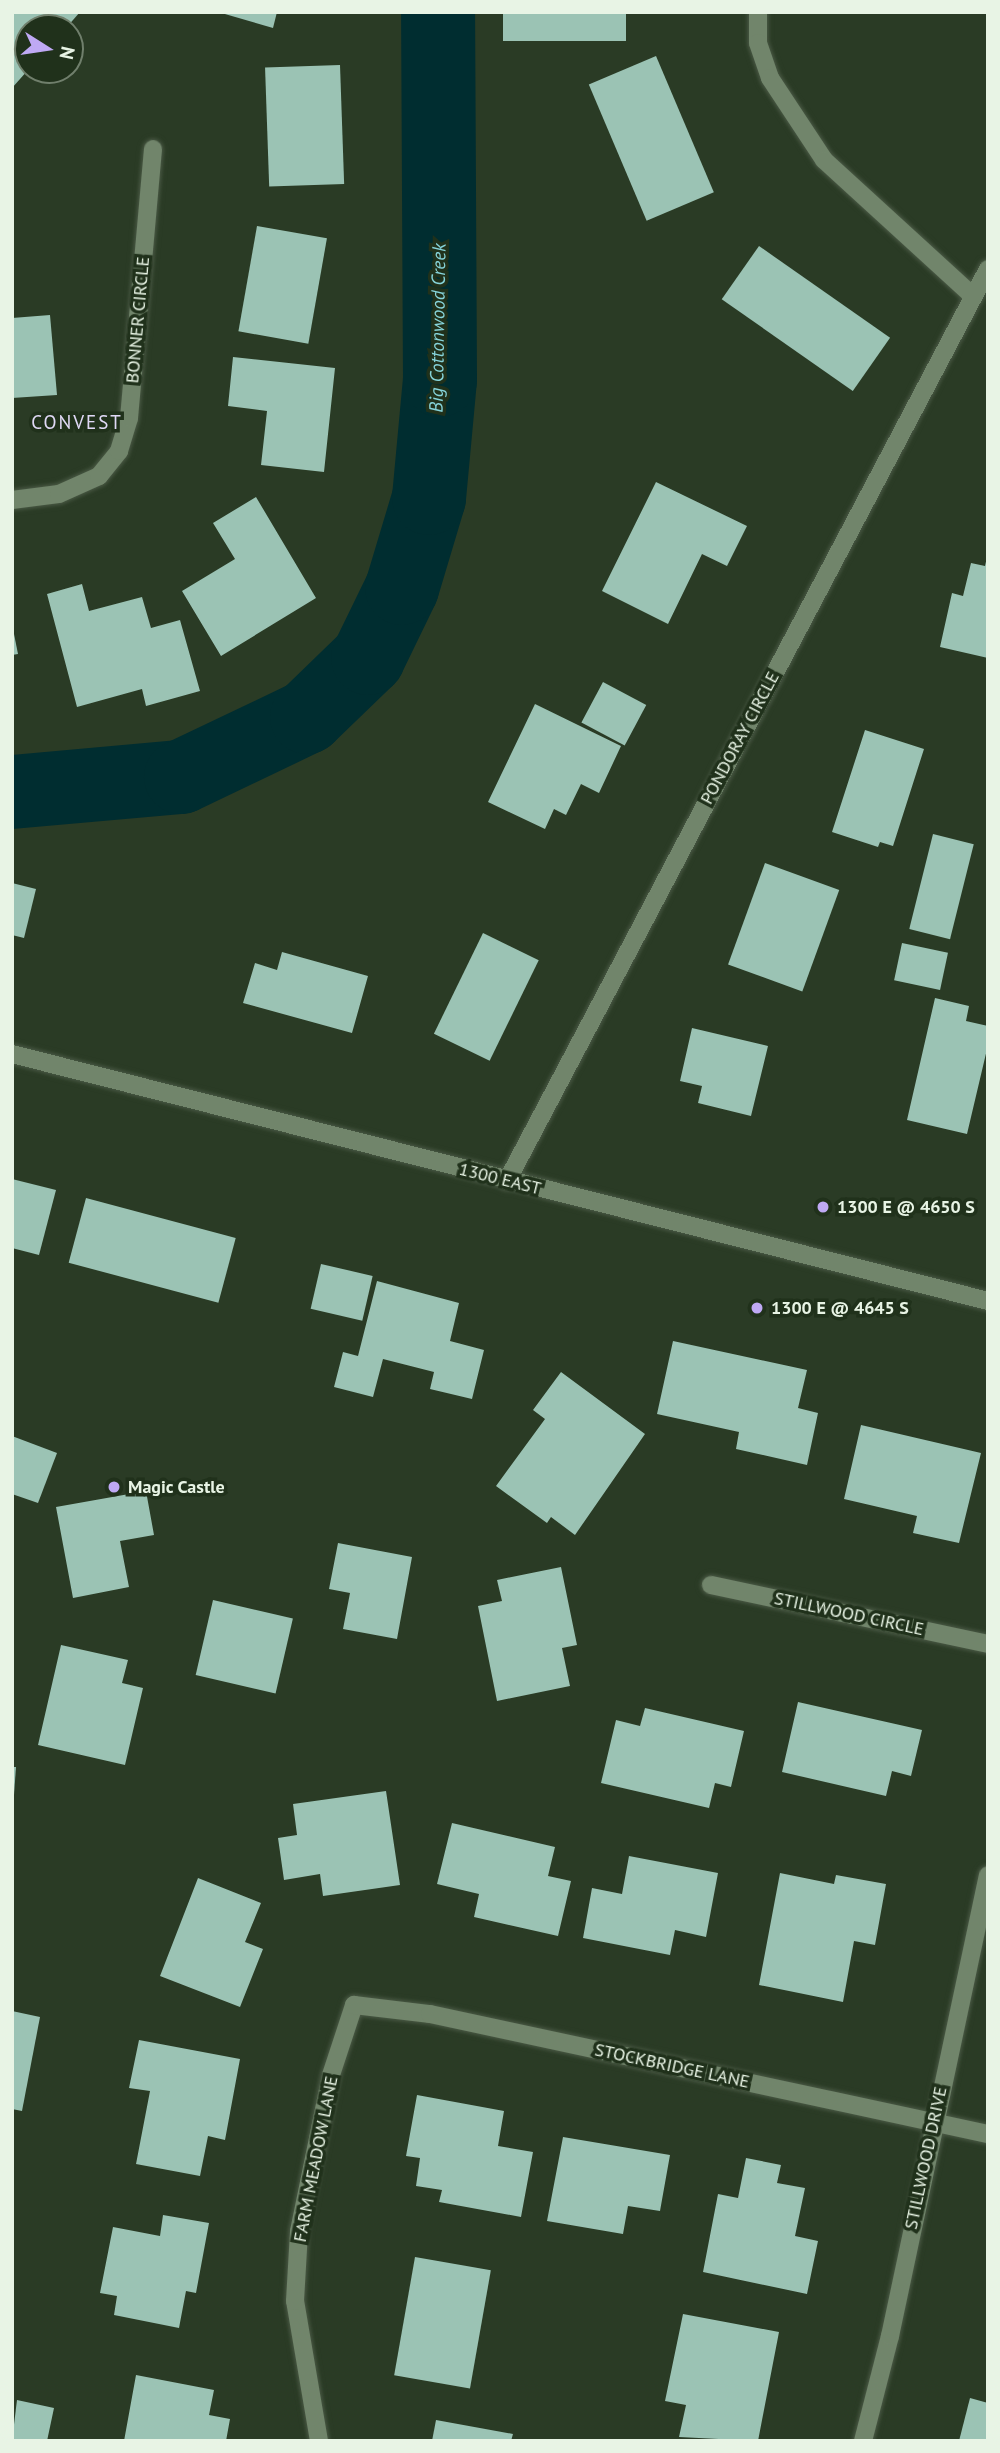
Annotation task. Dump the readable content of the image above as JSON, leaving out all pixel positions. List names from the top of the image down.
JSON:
{
  "streets": {
    "street": [
      "BONNER CIRCLE",
      "PONDORAY CIRCLE",
      "1300 EAST",
      "STILLWOOD CIRCLE",
      "STOCKBRIDGE LANE",
      "STILLWOOD DRIVE",
      "FARM MEADOW LANE"
    ]
  },
  "crossings": [
    ["PONDORAY CIRCLE", "1300 EAST"],
    ["STOCKBRIDGE LANE", "STILLWOOD DRIVE"],
    ["STOCKBRIDGE LANE", "FARM MEADOW LANE"]
  ],
  "districts": ["CONVEST"],
  "water": ["Big Cottonwood Creek"],
  "places": ["1300 E @ 4650 S", "1300 E @ 4645 S", "Magic Castle"],
  "north": "right"
}
